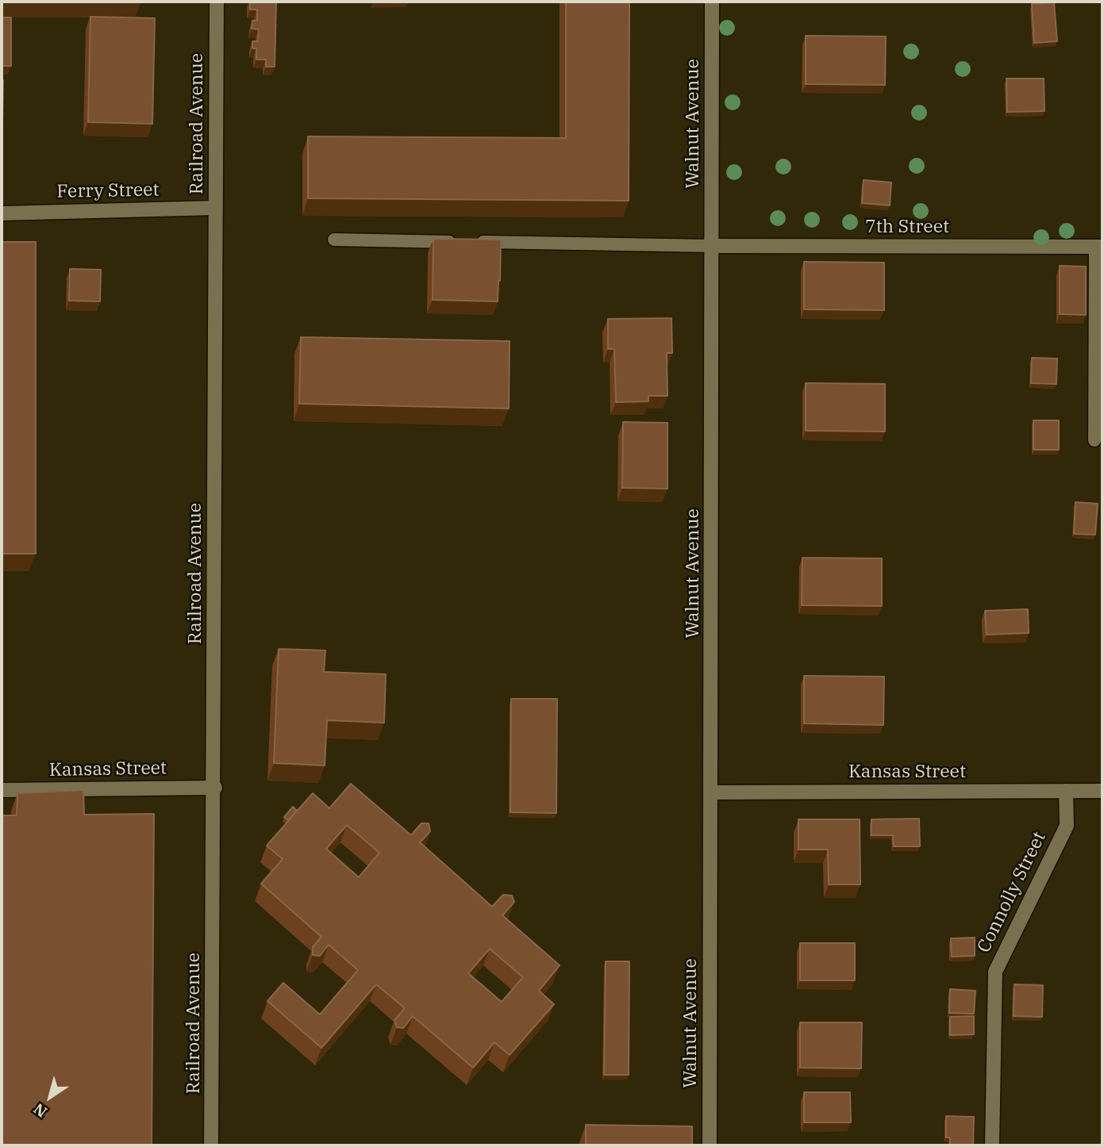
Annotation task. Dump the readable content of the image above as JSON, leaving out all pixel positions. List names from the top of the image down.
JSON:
{
  "streets": {
    "street": [
      "Railroad Avenue",
      "Walnut Avenue",
      "Ferry Street",
      "7th Street",
      "Kansas Street",
      "Connolly Street"
    ]
  },
  "crossings": [
    ["Railroad Avenue", "Ferry Street"],
    ["Railroad Avenue", "Kansas Street"],
    ["Walnut Avenue", "7th Street"],
    ["Walnut Avenue", "Kansas Street"],
    ["Kansas Street", "Connolly Street"]
  ],
  "north": "bottom left"
}
